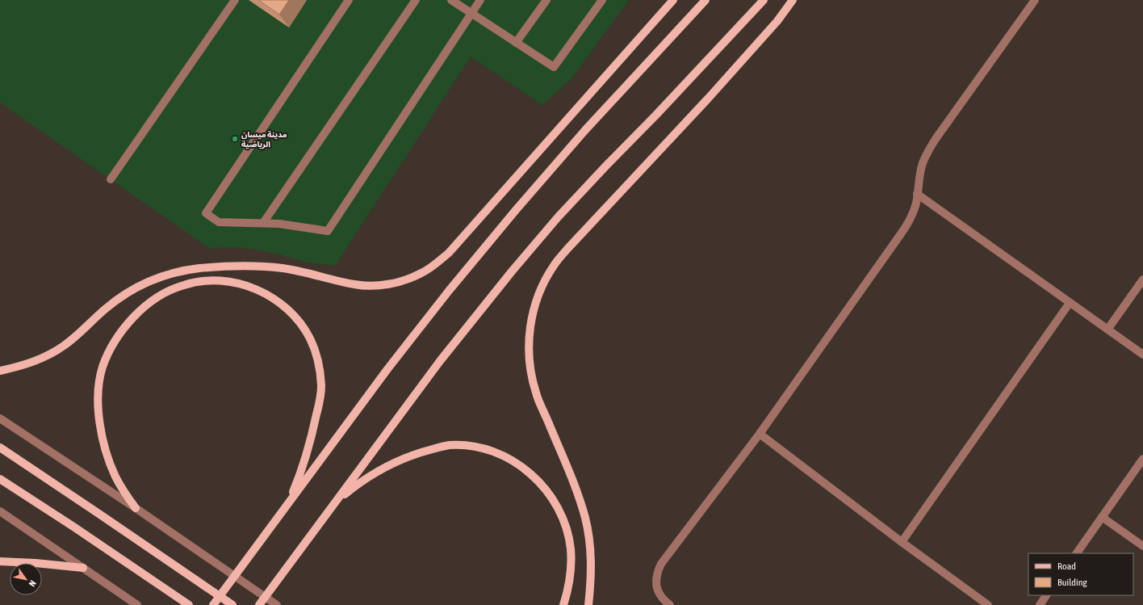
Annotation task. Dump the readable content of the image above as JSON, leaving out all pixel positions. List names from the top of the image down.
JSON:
{
  "places": ["مدينة ميسان الرياضية"],
  "legend": ["Road", "Building"],
  "north": "bottom right"
}
